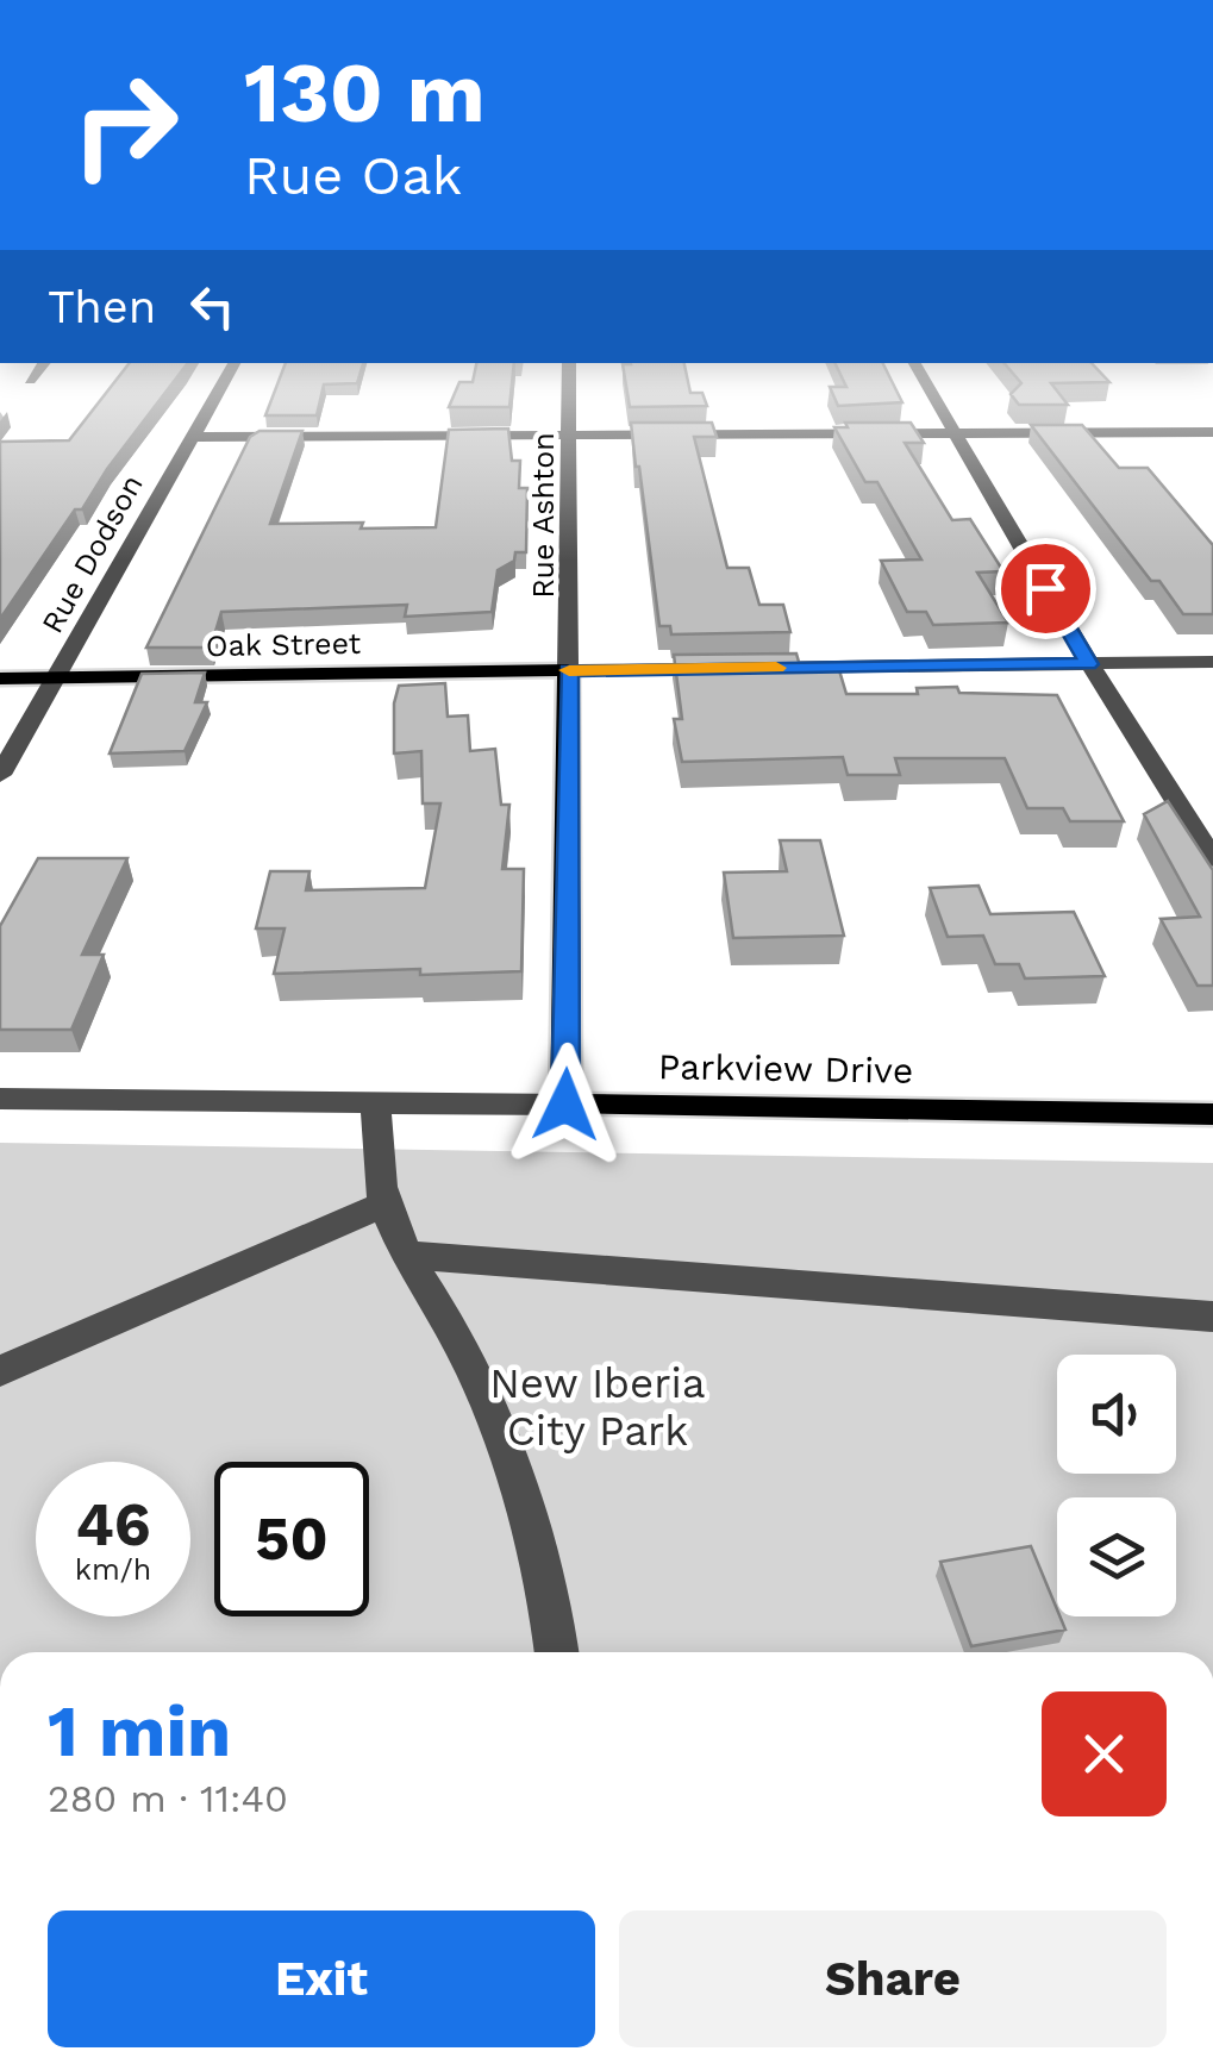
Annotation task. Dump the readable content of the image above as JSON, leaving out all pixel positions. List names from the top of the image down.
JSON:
{
  "streets": {
    "main road": ["Oak Street", "Parkview Drive"],
    "street": ["Rue Ashton", "Rue Dodson"]
  },
  "crossings": [
    ["Rue Ashton", "Oak Street"],
    ["Rue Dodson", "Oak Street"]
  ],
  "parks": ["New Iberia City Park"],
  "page": {
    "turn": ["130 m", "Rue Oak"],
    "then": "Then",
    "speed": "46 km/h",
    "limit": "50",
    "heading": ["1 min", "280 m · 11:40"],
    "buttons": ["Exit", "Share"]
  }
}
